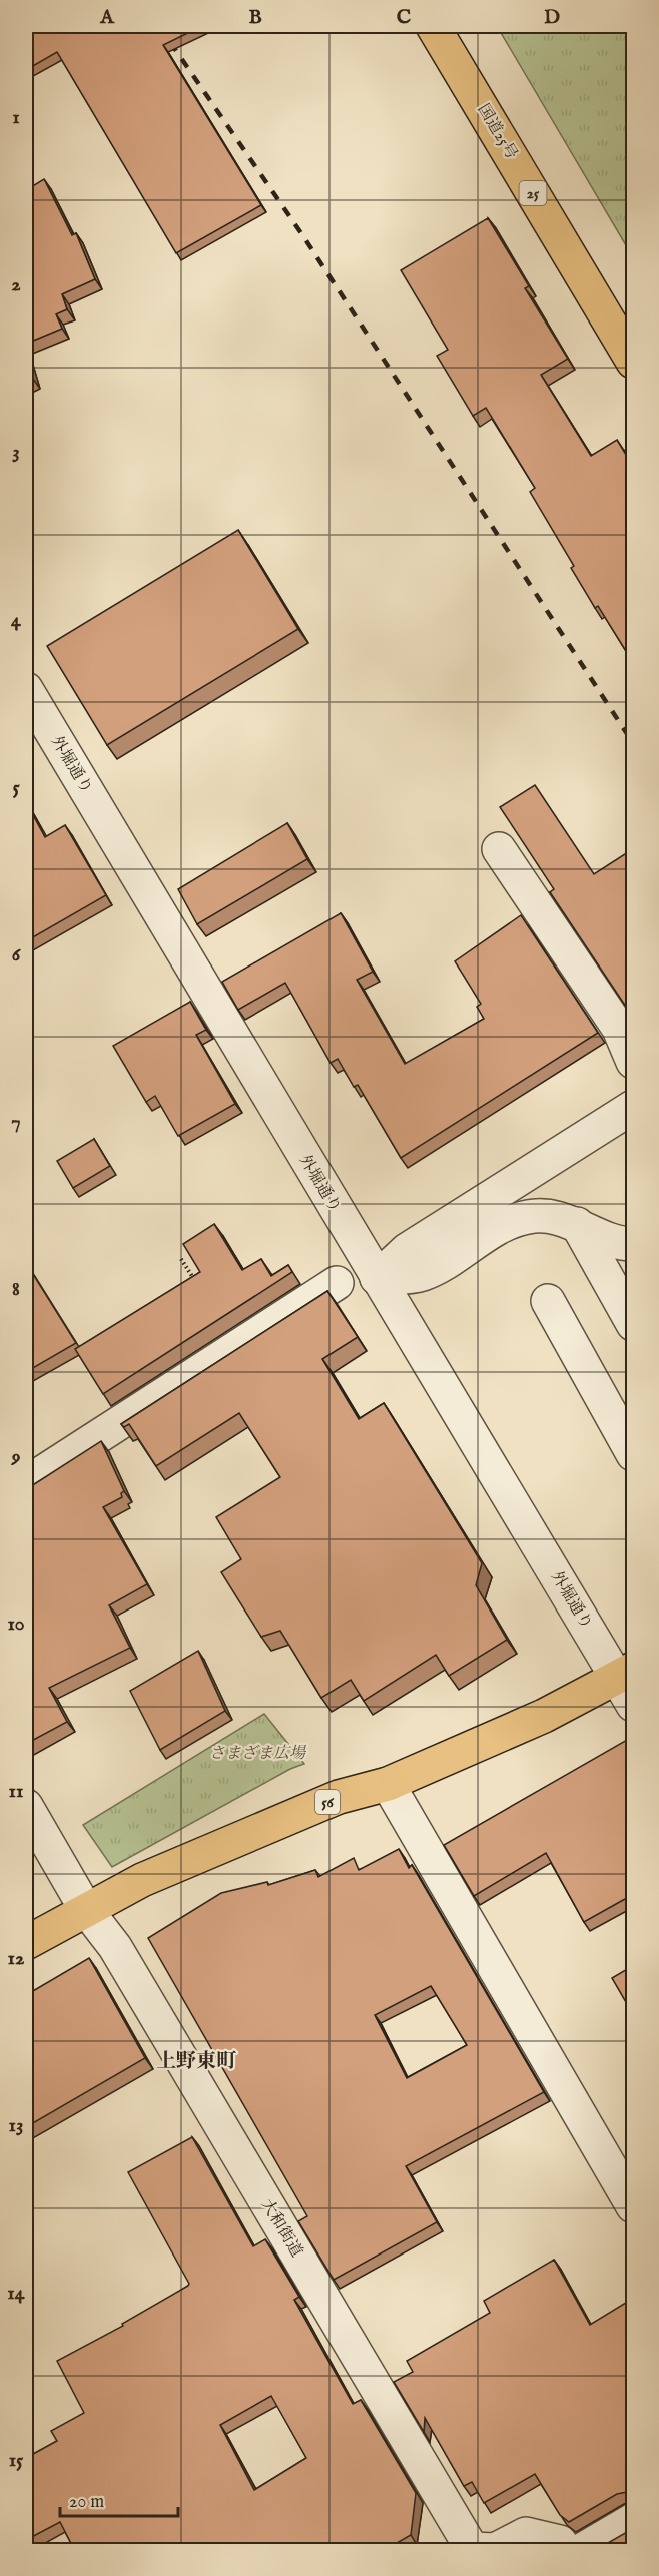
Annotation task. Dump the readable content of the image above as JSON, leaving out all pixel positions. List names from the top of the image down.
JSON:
{
  "streets": {
    "main road": ["国道25号", "25", "56"],
    "street": ["外堀通り", "大和街道"]
  },
  "crossings": [
    ["外堀通り", "56"],
    ["56", "大和街道"]
  ],
  "districts": ["上野東町"],
  "parks": ["さまざま広場"],
  "scale_bar": "20 m",
  "grid": {
    "columns": [
      "A",
      "B",
      "C",
      "D"
    ],
    "rows": [
      "1",
      "2",
      "3",
      "4",
      "5",
      "6",
      "7",
      "8",
      "9",
      "10",
      "11",
      "12",
      "13",
      "14",
      "15"
    ]
  }
}
